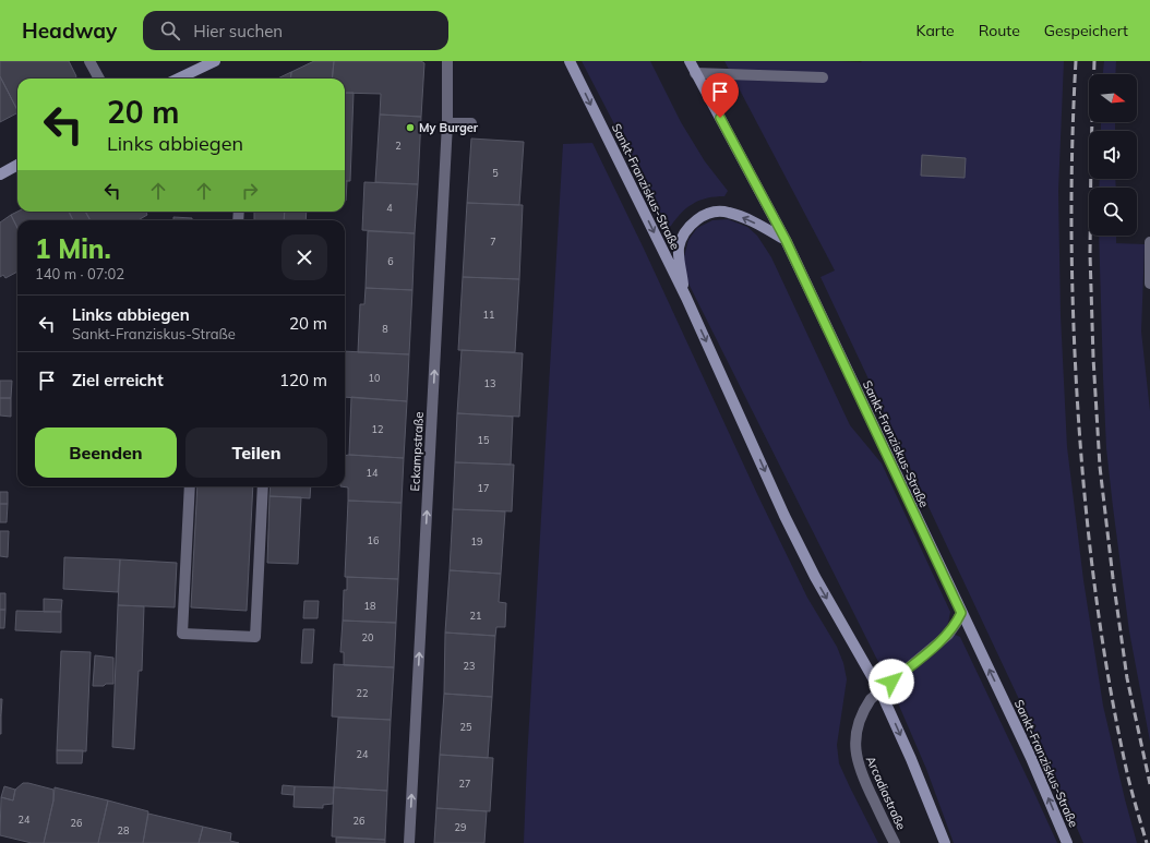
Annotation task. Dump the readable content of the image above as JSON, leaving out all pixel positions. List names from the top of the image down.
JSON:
{
  "streets": {
    "main road": ["Sankt-Franziskus-Straße"],
    "street": ["Eckampstraße", "Arcadiastraße"]
  },
  "crossings": [
    ["Sankt-Franziskus-Straße", "Arcadiastraße"]
  ],
  "one_way": ["Eckampstraße"],
  "places": ["My Burger"],
  "house_numbers": [
    "2",
    "5",
    "4",
    "7",
    "6",
    "11",
    "8",
    "10",
    "13",
    "12",
    "15",
    "14",
    "17",
    "16",
    "19",
    "18",
    "21",
    "20",
    "23",
    "22",
    "25",
    "24",
    "27",
    "24",
    "26",
    "26",
    "29",
    "28"
  ],
  "north": "right",
  "page": {
    "header": "Headway",
    "search": "Hier suchen",
    "nav": ["Karte", "Route", "Gespeichert"],
    "turn": ["20 m", "Links abbiegen"],
    "heading": ["1 Min.", "140 m · 07:02"],
    "list": [
      {
        "name": "Links abbiegen",
        "note": "Sankt-Franziskus-Straße",
        "value": "20 m"
      },
      {
        "name": "Ziel erreicht",
        "value": "120 m"
      }
    ],
    "buttons": ["Beenden", "Teilen"]
  }
}
